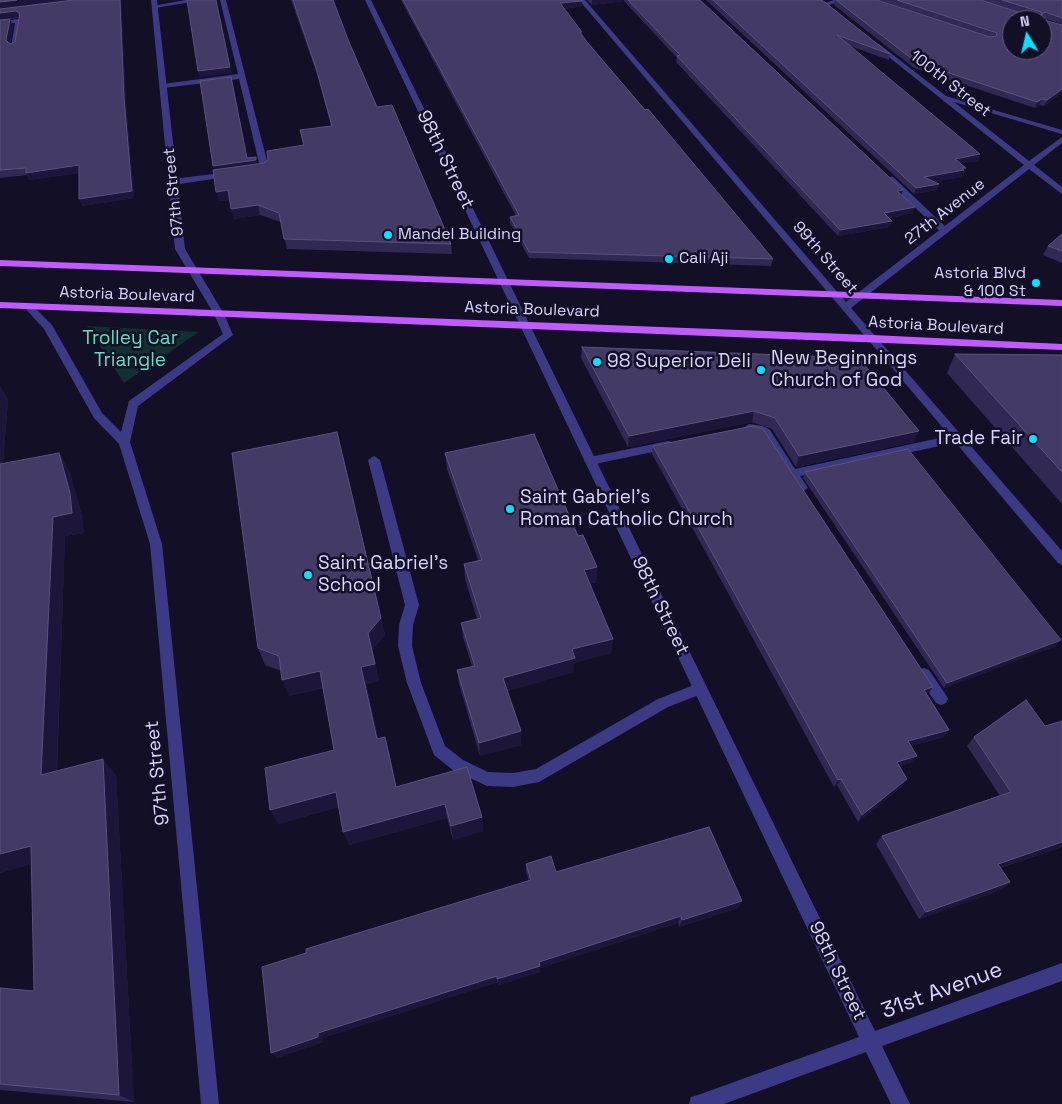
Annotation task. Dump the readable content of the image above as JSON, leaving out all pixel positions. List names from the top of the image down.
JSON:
{
  "streets": {
    "main road": ["Astoria Boulevard"],
    "street": [
      "100th Street",
      "98th Street",
      "97th Street",
      "27th Avenue",
      "99th Street",
      "31st Avenue"
    ]
  },
  "crossings": [
    ["100th Street", "27th Avenue"],
    ["98th Street", "Astoria Boulevard"],
    ["98th Street", "31st Avenue"],
    ["97th Street", "Astoria Boulevard"],
    ["27th Avenue", "99th Street"],
    ["27th Avenue", "Astoria Boulevard"],
    ["99th Street", "Astoria Boulevard"]
  ],
  "parks": ["Trolley Car Triangle"],
  "places": [
    "Mandel Building",
    "Cali Aji",
    "Astoria Blvd & 100 St",
    "98 Superior Deli",
    "New Beginnings Church of God",
    "Trade Fair",
    "Saint Gabriel's Roman Catholic Church",
    "Saint Gabriel's School"
  ],
  "north": "top"
}
